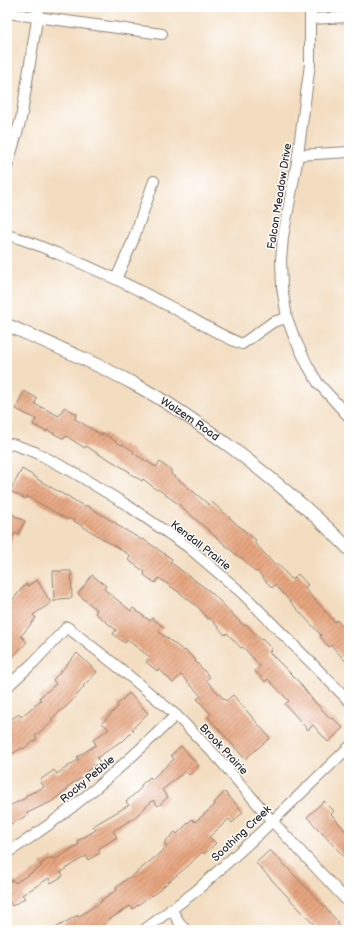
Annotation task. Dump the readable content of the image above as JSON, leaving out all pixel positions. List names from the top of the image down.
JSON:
{
  "streets": {
    "street": [
      "Falcon Meadow Drive",
      "Walzem Road",
      "Kendall Prairie",
      "Brook Prairie",
      "Rocky Pebble",
      "Soothing Creek"
    ]
  },
  "crossings": [
    ["Brook Prairie", "Rocky Pebble"],
    ["Brook Prairie", "Soothing Creek"]
  ]
}
